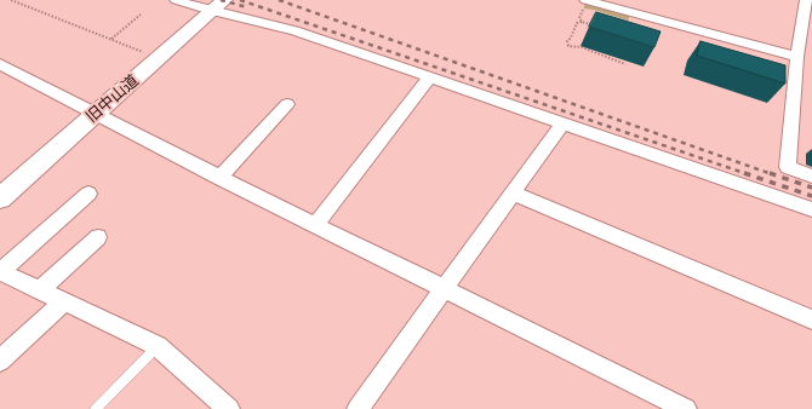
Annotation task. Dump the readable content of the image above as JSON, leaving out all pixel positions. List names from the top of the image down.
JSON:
{
  "streets": {
    "street": ["旧中山道"]
  }
}
